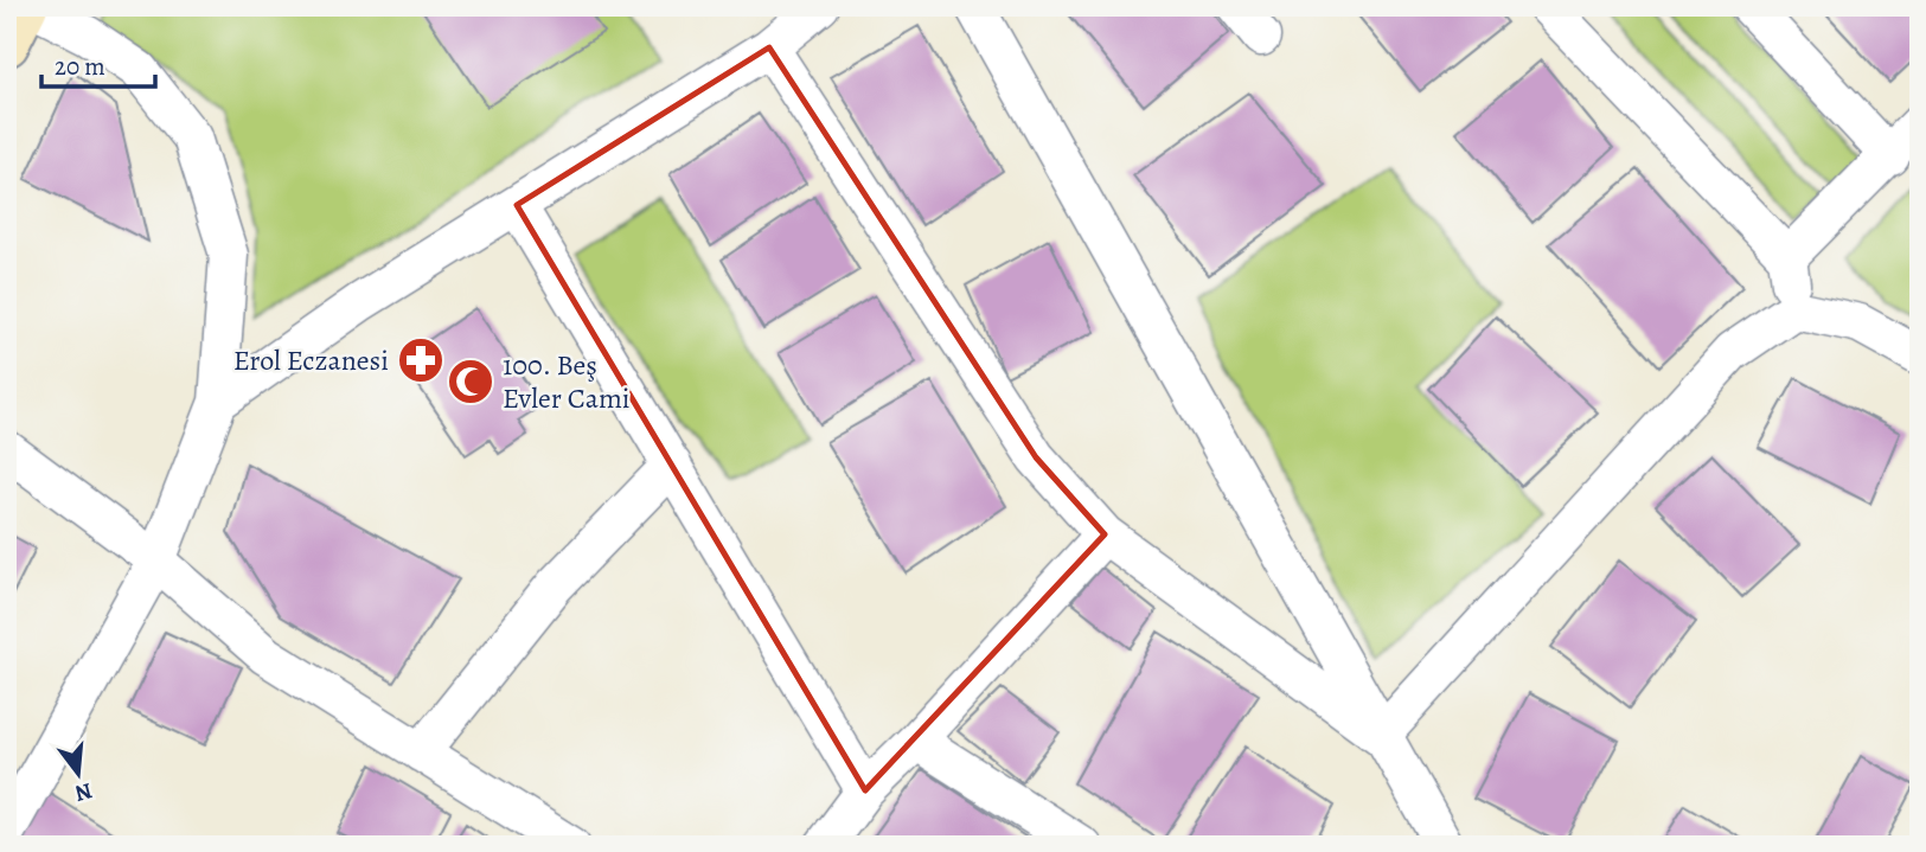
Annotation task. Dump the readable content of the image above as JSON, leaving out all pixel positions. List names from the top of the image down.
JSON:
{
  "places": {
    "pharmacy": ["Erol Eczanesi"],
    "mosque": ["100. Beş Evler Cami"]
  },
  "scale_bar": "20 m",
  "north": "bottom"
}
